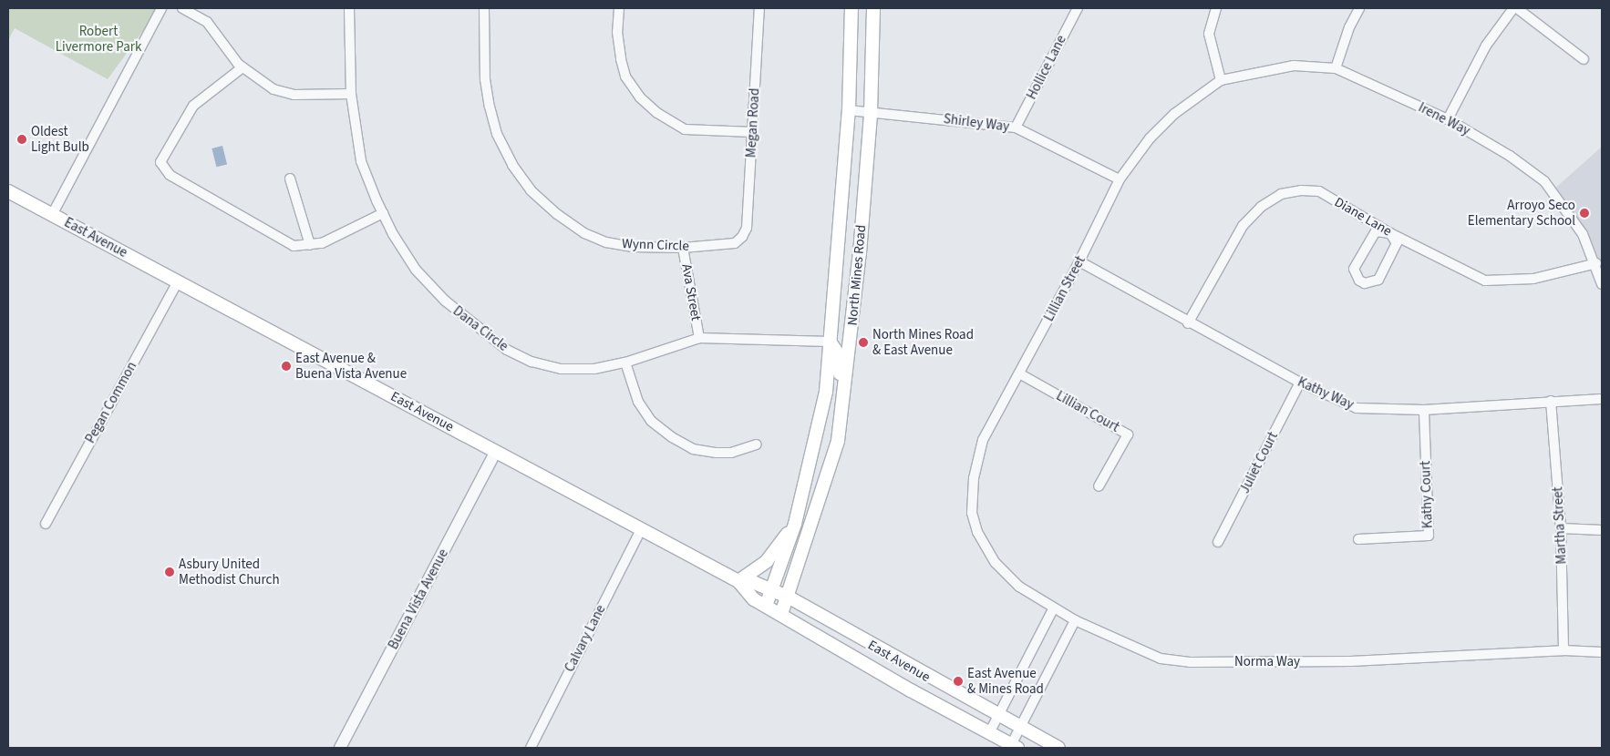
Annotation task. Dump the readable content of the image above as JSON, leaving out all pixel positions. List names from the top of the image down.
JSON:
{
  "streets": {
    "main road": ["East Avenue", "North Mines Road"],
    "street": [
      "Hollice Lane",
      "Irene Way",
      "Megan Road",
      "Shirley Way",
      "Diane Lane",
      "Wynn Circle",
      "Lillian Street",
      "Ava Street",
      "Dana Circle",
      "Kathy Way",
      "Pegan Common",
      "Lillian Court",
      "Juliet Court",
      "Kathy Court",
      "Martha Street",
      "Buena Vista Avenue",
      "Calvary Lane",
      "Norma Way"
    ]
  },
  "crossings": [
    ["Hollice Lane", "Shirley Way"],
    ["Irene Way", "Diane Lane"],
    ["Irene Way", "Lillian Street"],
    ["Megan Road", "Wynn Circle"],
    ["Shirley Way", "North Mines Road"],
    ["Shirley Way", "Lillian Street"],
    ["Diane Lane", "Kathy Way"],
    ["East Avenue", "North Mines Road"],
    ["East Avenue", "Pegan Common"],
    ["East Avenue", "Buena Vista Avenue"],
    ["East Avenue", "Calvary Lane"],
    ["Wynn Circle", "Ava Street"],
    ["North Mines Road", "Dana Circle"],
    ["Lillian Street", "Kathy Way"],
    ["Lillian Street", "Lillian Court"],
    ["Lillian Street", "Norma Way"],
    ["Ava Street", "Dana Circle"],
    ["Kathy Way", "Juliet Court"],
    ["Kathy Way", "Kathy Court"],
    ["Kathy Way", "Martha Street"],
    ["Martha Street", "Norma Way"]
  ],
  "parks": ["Robert Livermore Park"],
  "places": [
    "Oldest Light Bulb",
    "Arroyo Seco Elementary School",
    "North Mines Road & East Avenue",
    "East Avenue & Buena Vista Avenue",
    "Asbury United Methodist Church",
    "East Avenue & Mines Road"
  ]
}
